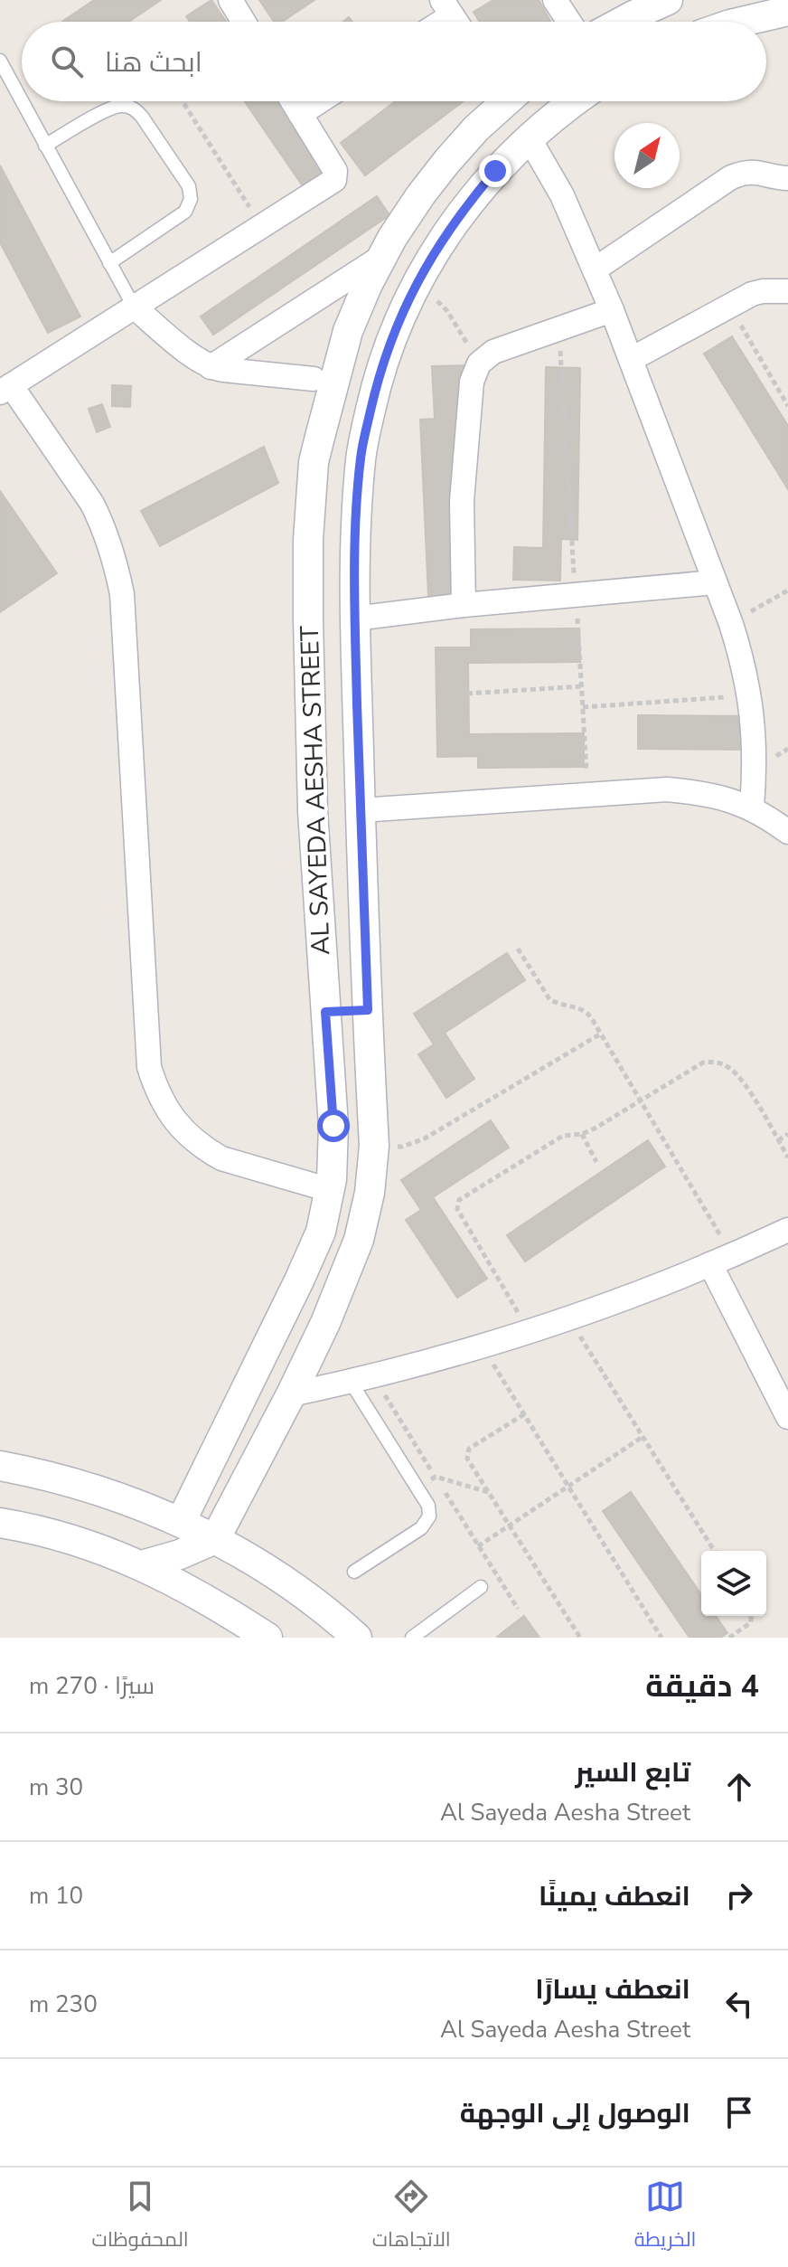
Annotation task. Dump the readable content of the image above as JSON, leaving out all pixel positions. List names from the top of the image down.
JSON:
{
  "streets": {
    "street": ["AL SAYEDA AESHA STREET"]
  },
  "north": "top right",
  "page": {
    "search": "ابحث هنا",
    "heading": ["4 دقيقة", "سيرًا · 270 m"],
    "list": [
      ["تابع السير", "Al Sayeda Aesha Street", "30 m"],
      ["انعطف يمينًا", "10 m"],
      ["انعطف يسارًا", "Al Sayeda Aesha Street", "230 m"],
      "الوصول إلى الوجهة"
    ],
    "nav": ["الخريطة", "الاتجاهات", "المحفوظات"]
  }
}
